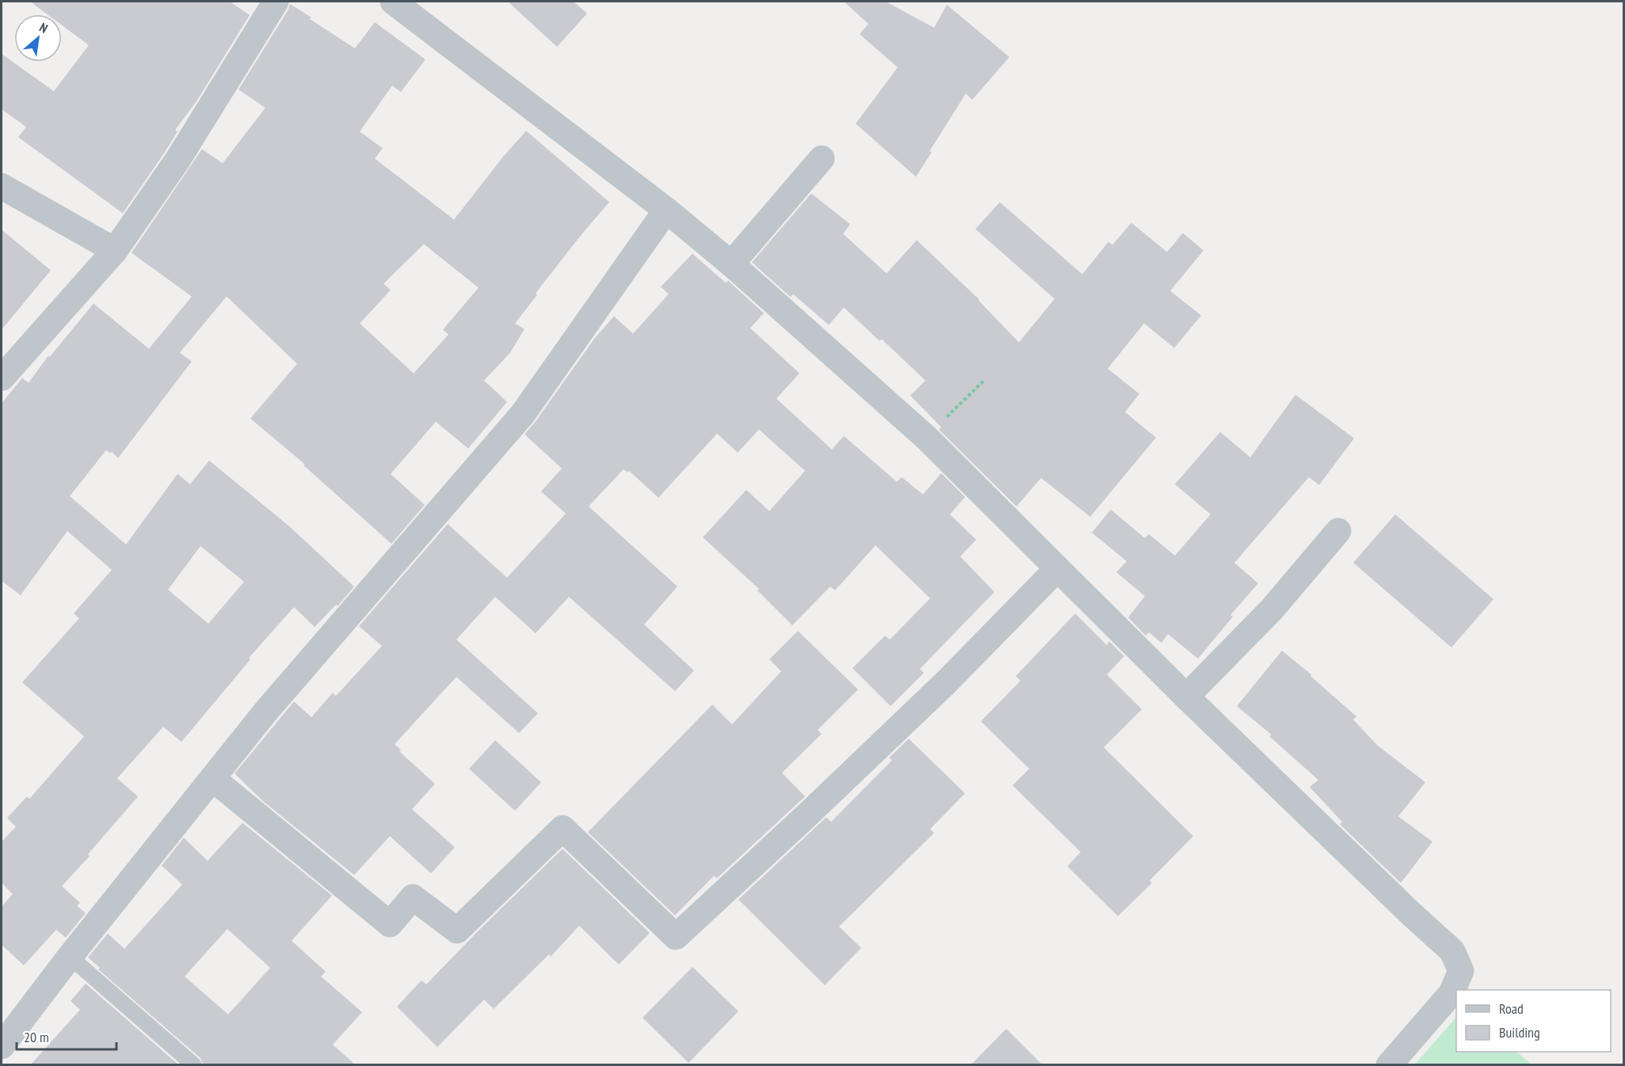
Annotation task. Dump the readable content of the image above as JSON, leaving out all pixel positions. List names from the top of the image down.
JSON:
{
  "legend": ["Road", "Building"],
  "scale_bar": "20 m",
  "north": "top right"
}
